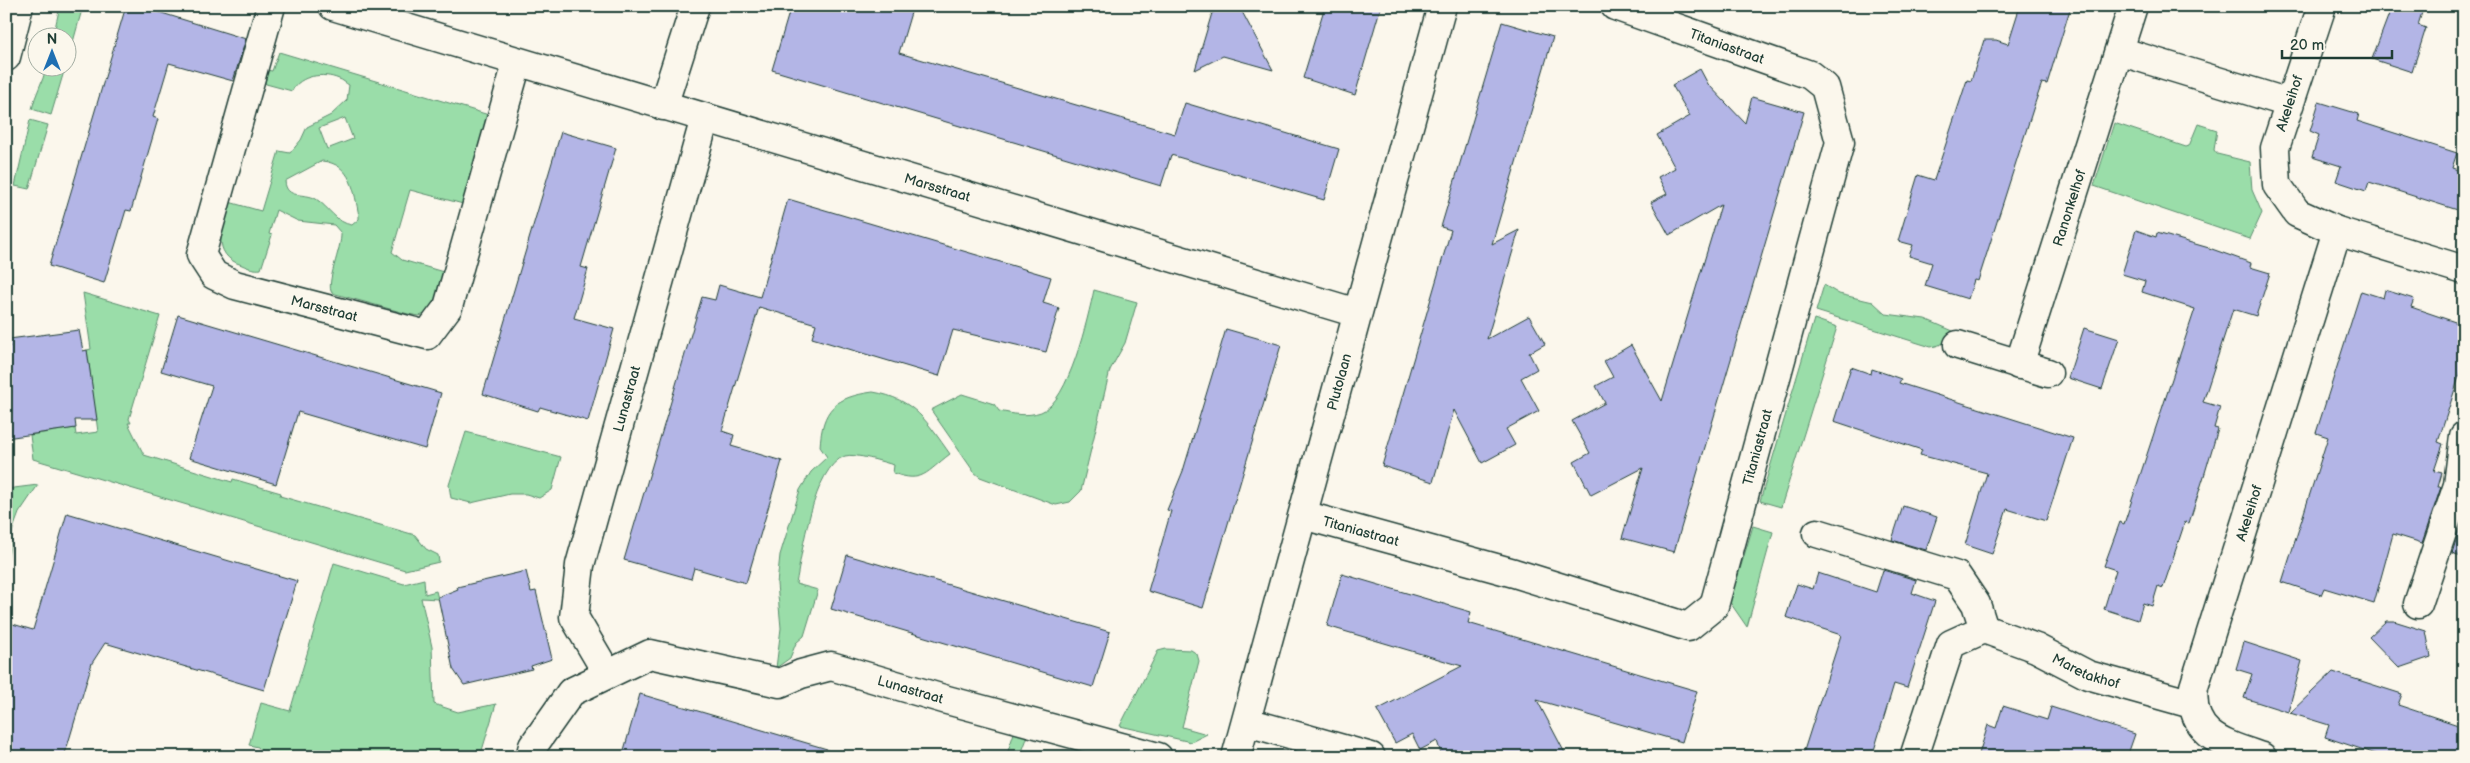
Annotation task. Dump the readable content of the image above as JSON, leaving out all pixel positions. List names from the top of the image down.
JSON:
{
  "streets": {
    "street": [
      "Titaniastraat",
      "Akeleihof",
      "Marsstraat",
      "Ranonkelhof",
      "Plutolaan",
      "Lunastraat",
      "Maretakhof"
    ]
  },
  "crossings": [
    ["Titaniastraat", "Plutolaan"],
    ["Akeleihof", "Maretakhof"],
    ["Marsstraat", "Plutolaan"],
    ["Marsstraat", "Lunastraat"]
  ],
  "scale_bar": "20 m",
  "north": "top"
}
